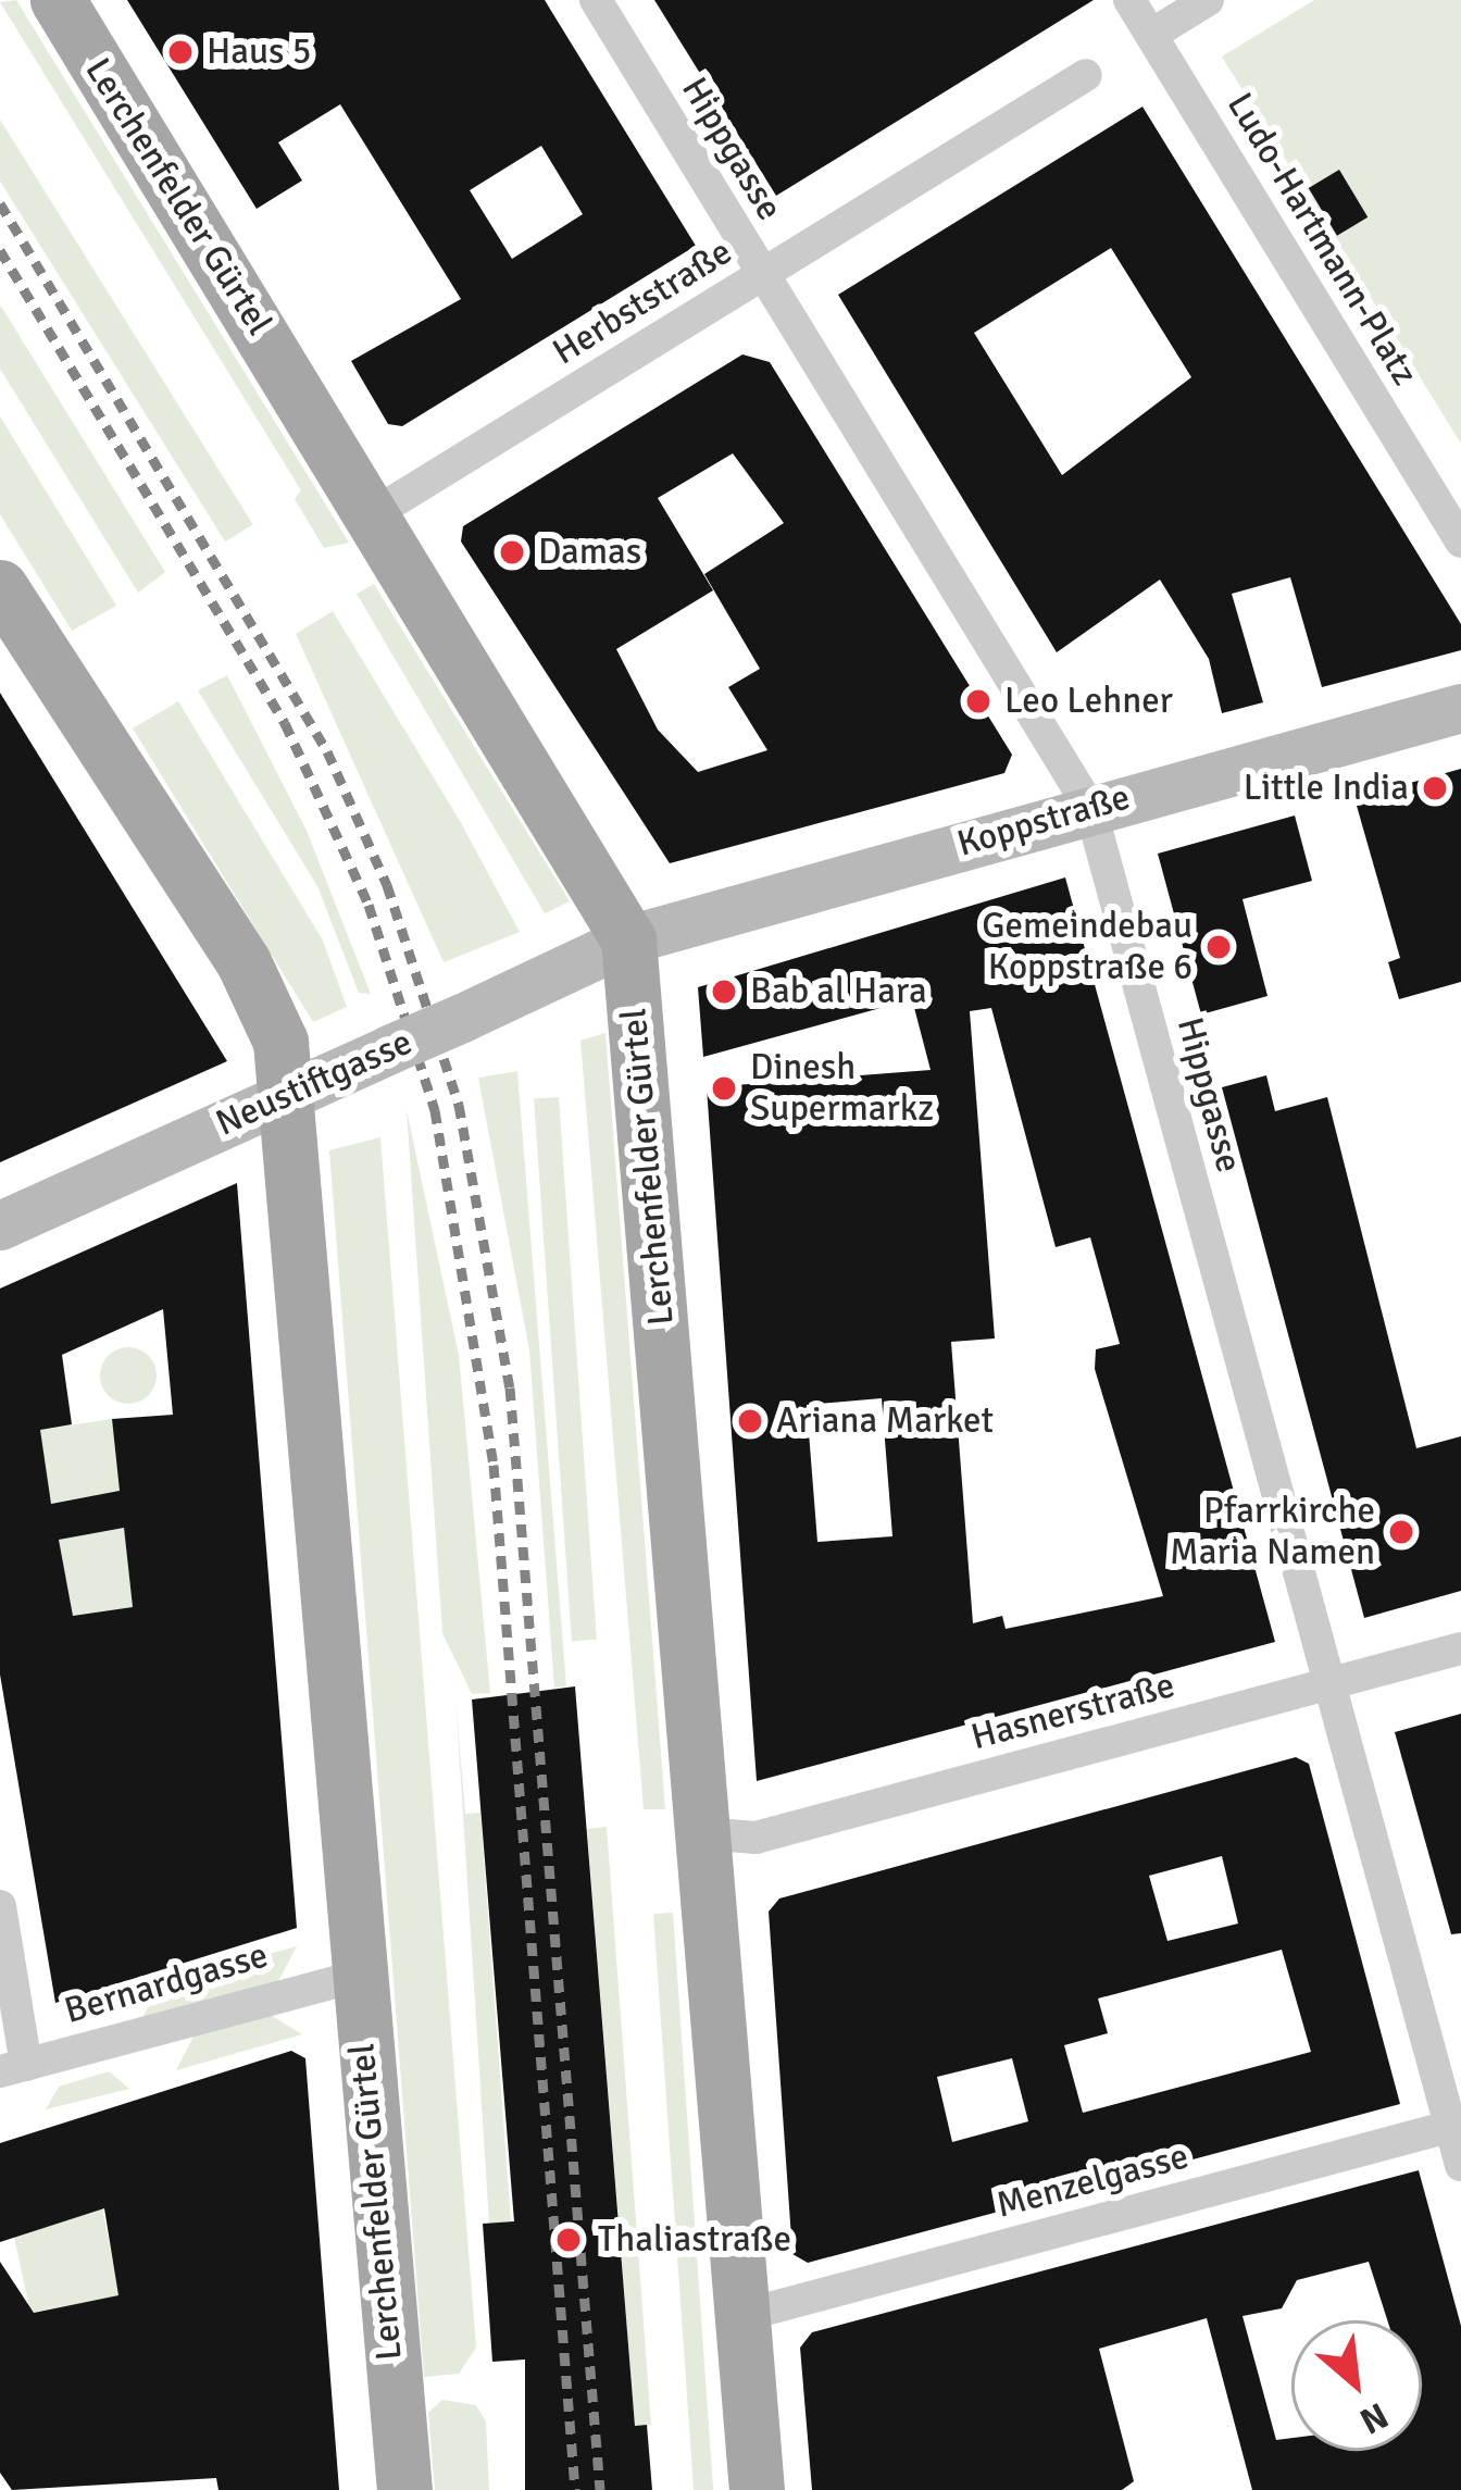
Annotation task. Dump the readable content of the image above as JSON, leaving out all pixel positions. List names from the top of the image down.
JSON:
{
  "streets": {
    "main road": ["Lerchenfelder Gürtel", "Koppstraße", "Neustiftgasse"],
    "street": [
      "Hippgasse",
      "Ludo-Hartmann-Platz",
      "Herbststraße",
      "Hasnerstraße",
      "Bernardgasse",
      "Menzelgasse"
    ]
  },
  "crossings": [
    ["Hippgasse", "Herbststraße"],
    ["Hippgasse", "Koppstraße"],
    ["Hippgasse", "Hasnerstraße"],
    ["Hippgasse", "Menzelgasse"],
    ["Lerchenfelder Gürtel", "Herbststraße"],
    ["Lerchenfelder Gürtel", "Koppstraße"],
    ["Lerchenfelder Gürtel", "Neustiftgasse"],
    ["Lerchenfelder Gürtel", "Hasnerstraße"],
    ["Lerchenfelder Gürtel", "Bernardgasse"],
    ["Lerchenfelder Gürtel", "Menzelgasse"],
    ["Koppstraße", "Neustiftgasse"]
  ],
  "places": [
    "Haus 5",
    "Damas",
    "Leo Lehner",
    "Little India",
    "Gemeindebau Koppstraße 6",
    "Bab al Hara",
    "Dinesh Supermarkz",
    "Ariana Market",
    "Pfarrkirche Maria Namen",
    "Thaliastraße"
  ],
  "north": "bottom right"
}
